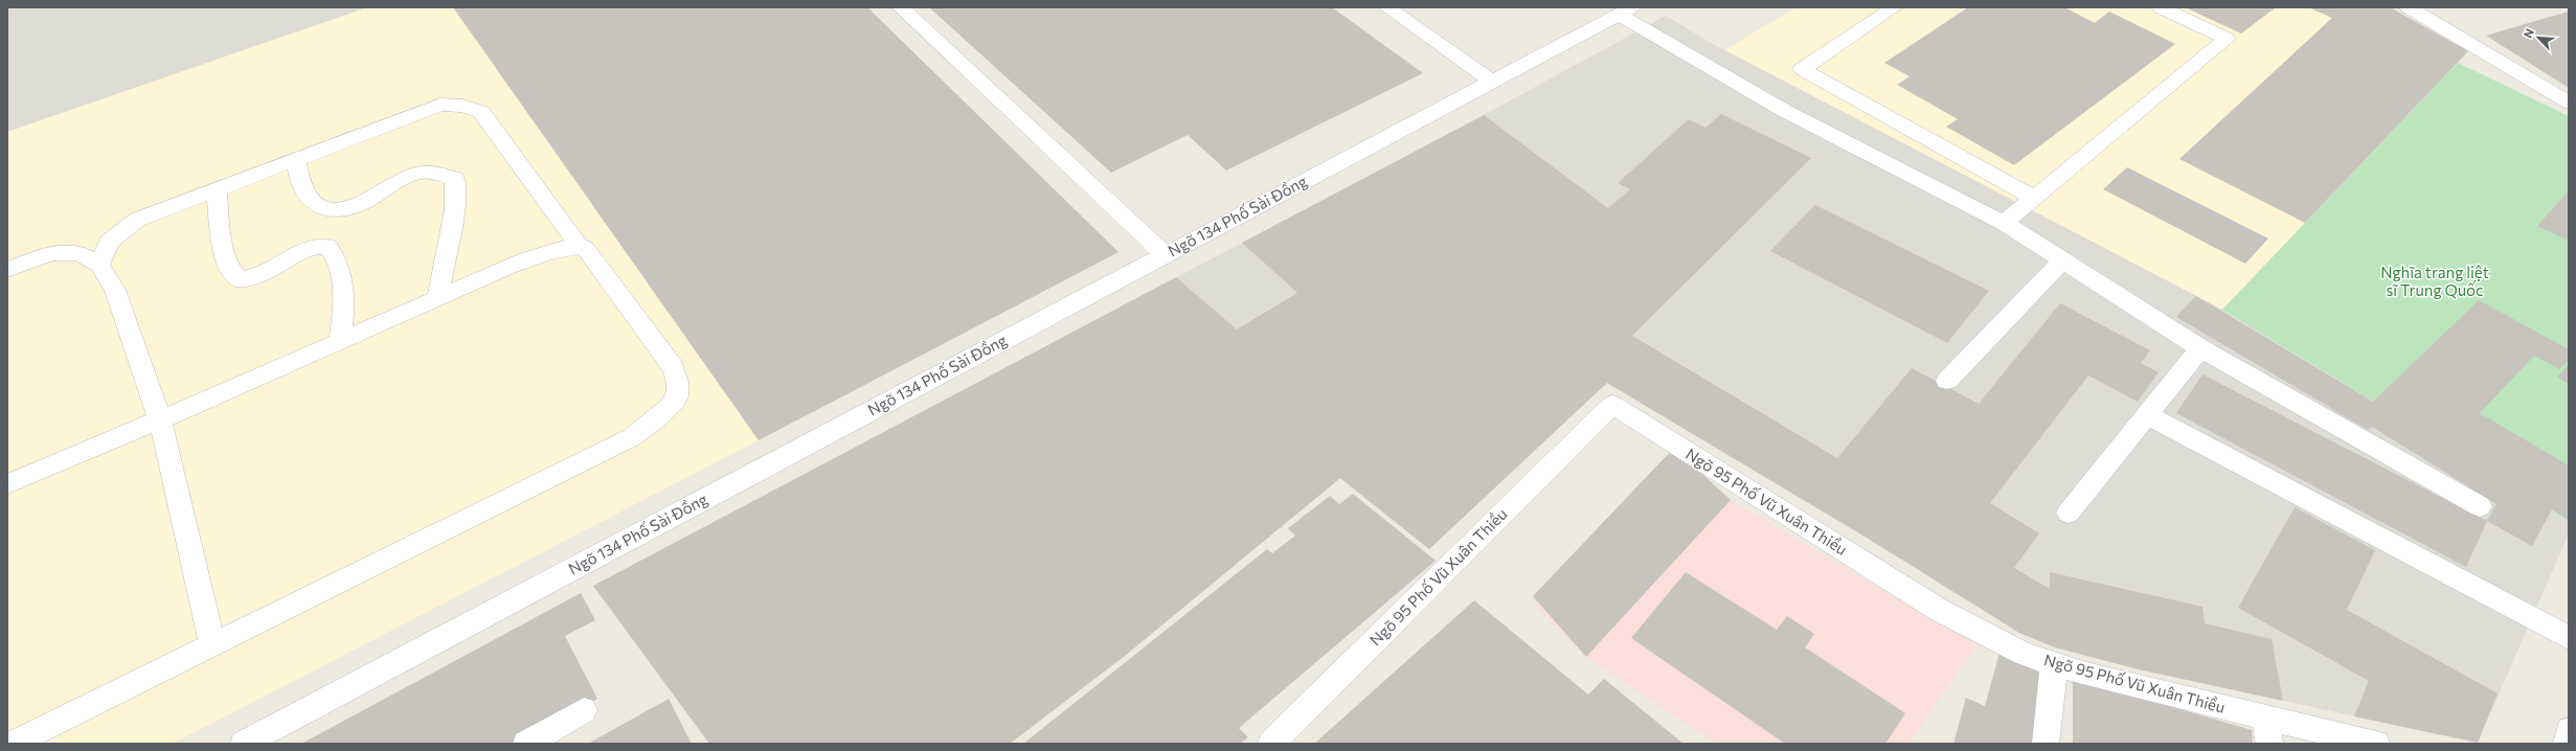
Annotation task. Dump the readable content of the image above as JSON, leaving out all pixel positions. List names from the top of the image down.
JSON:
{
  "streets": {
    "street": ["Ngõ 134 Phố Sài Đồng", "Ngõ 95 Phố Vũ Xuân Thiều"]
  },
  "parks": ["Nghĩa trang liệt sĩ Trung Quốc"],
  "north": "top left"
}
